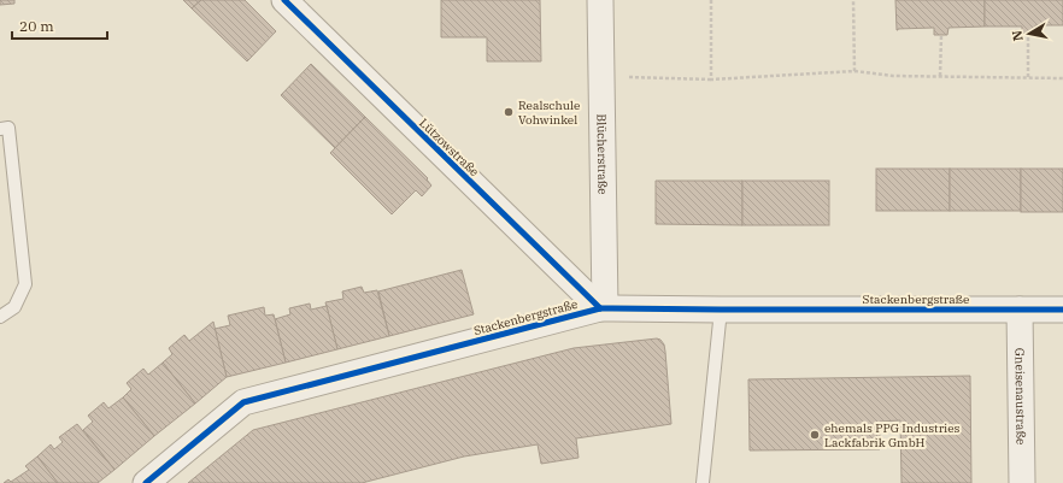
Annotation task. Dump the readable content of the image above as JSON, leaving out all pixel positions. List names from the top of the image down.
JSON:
{
  "streets": {
    "street": [
      "Lützowstraße",
      "Blücherstraße",
      "Stackenbergstraße",
      "Gneisenaustraße"
    ]
  },
  "crossings": [
    ["Lützowstraße", "Blücherstraße"],
    ["Lützowstraße", "Stackenbergstraße"],
    ["Blücherstraße", "Stackenbergstraße"],
    ["Stackenbergstraße", "Gneisenaustraße"]
  ],
  "places": ["Realschule Vohwinkel", "ehemals PPG Industries Lackfabrik GmbH"],
  "scale_bar": "20 m",
  "north": "left"
}
